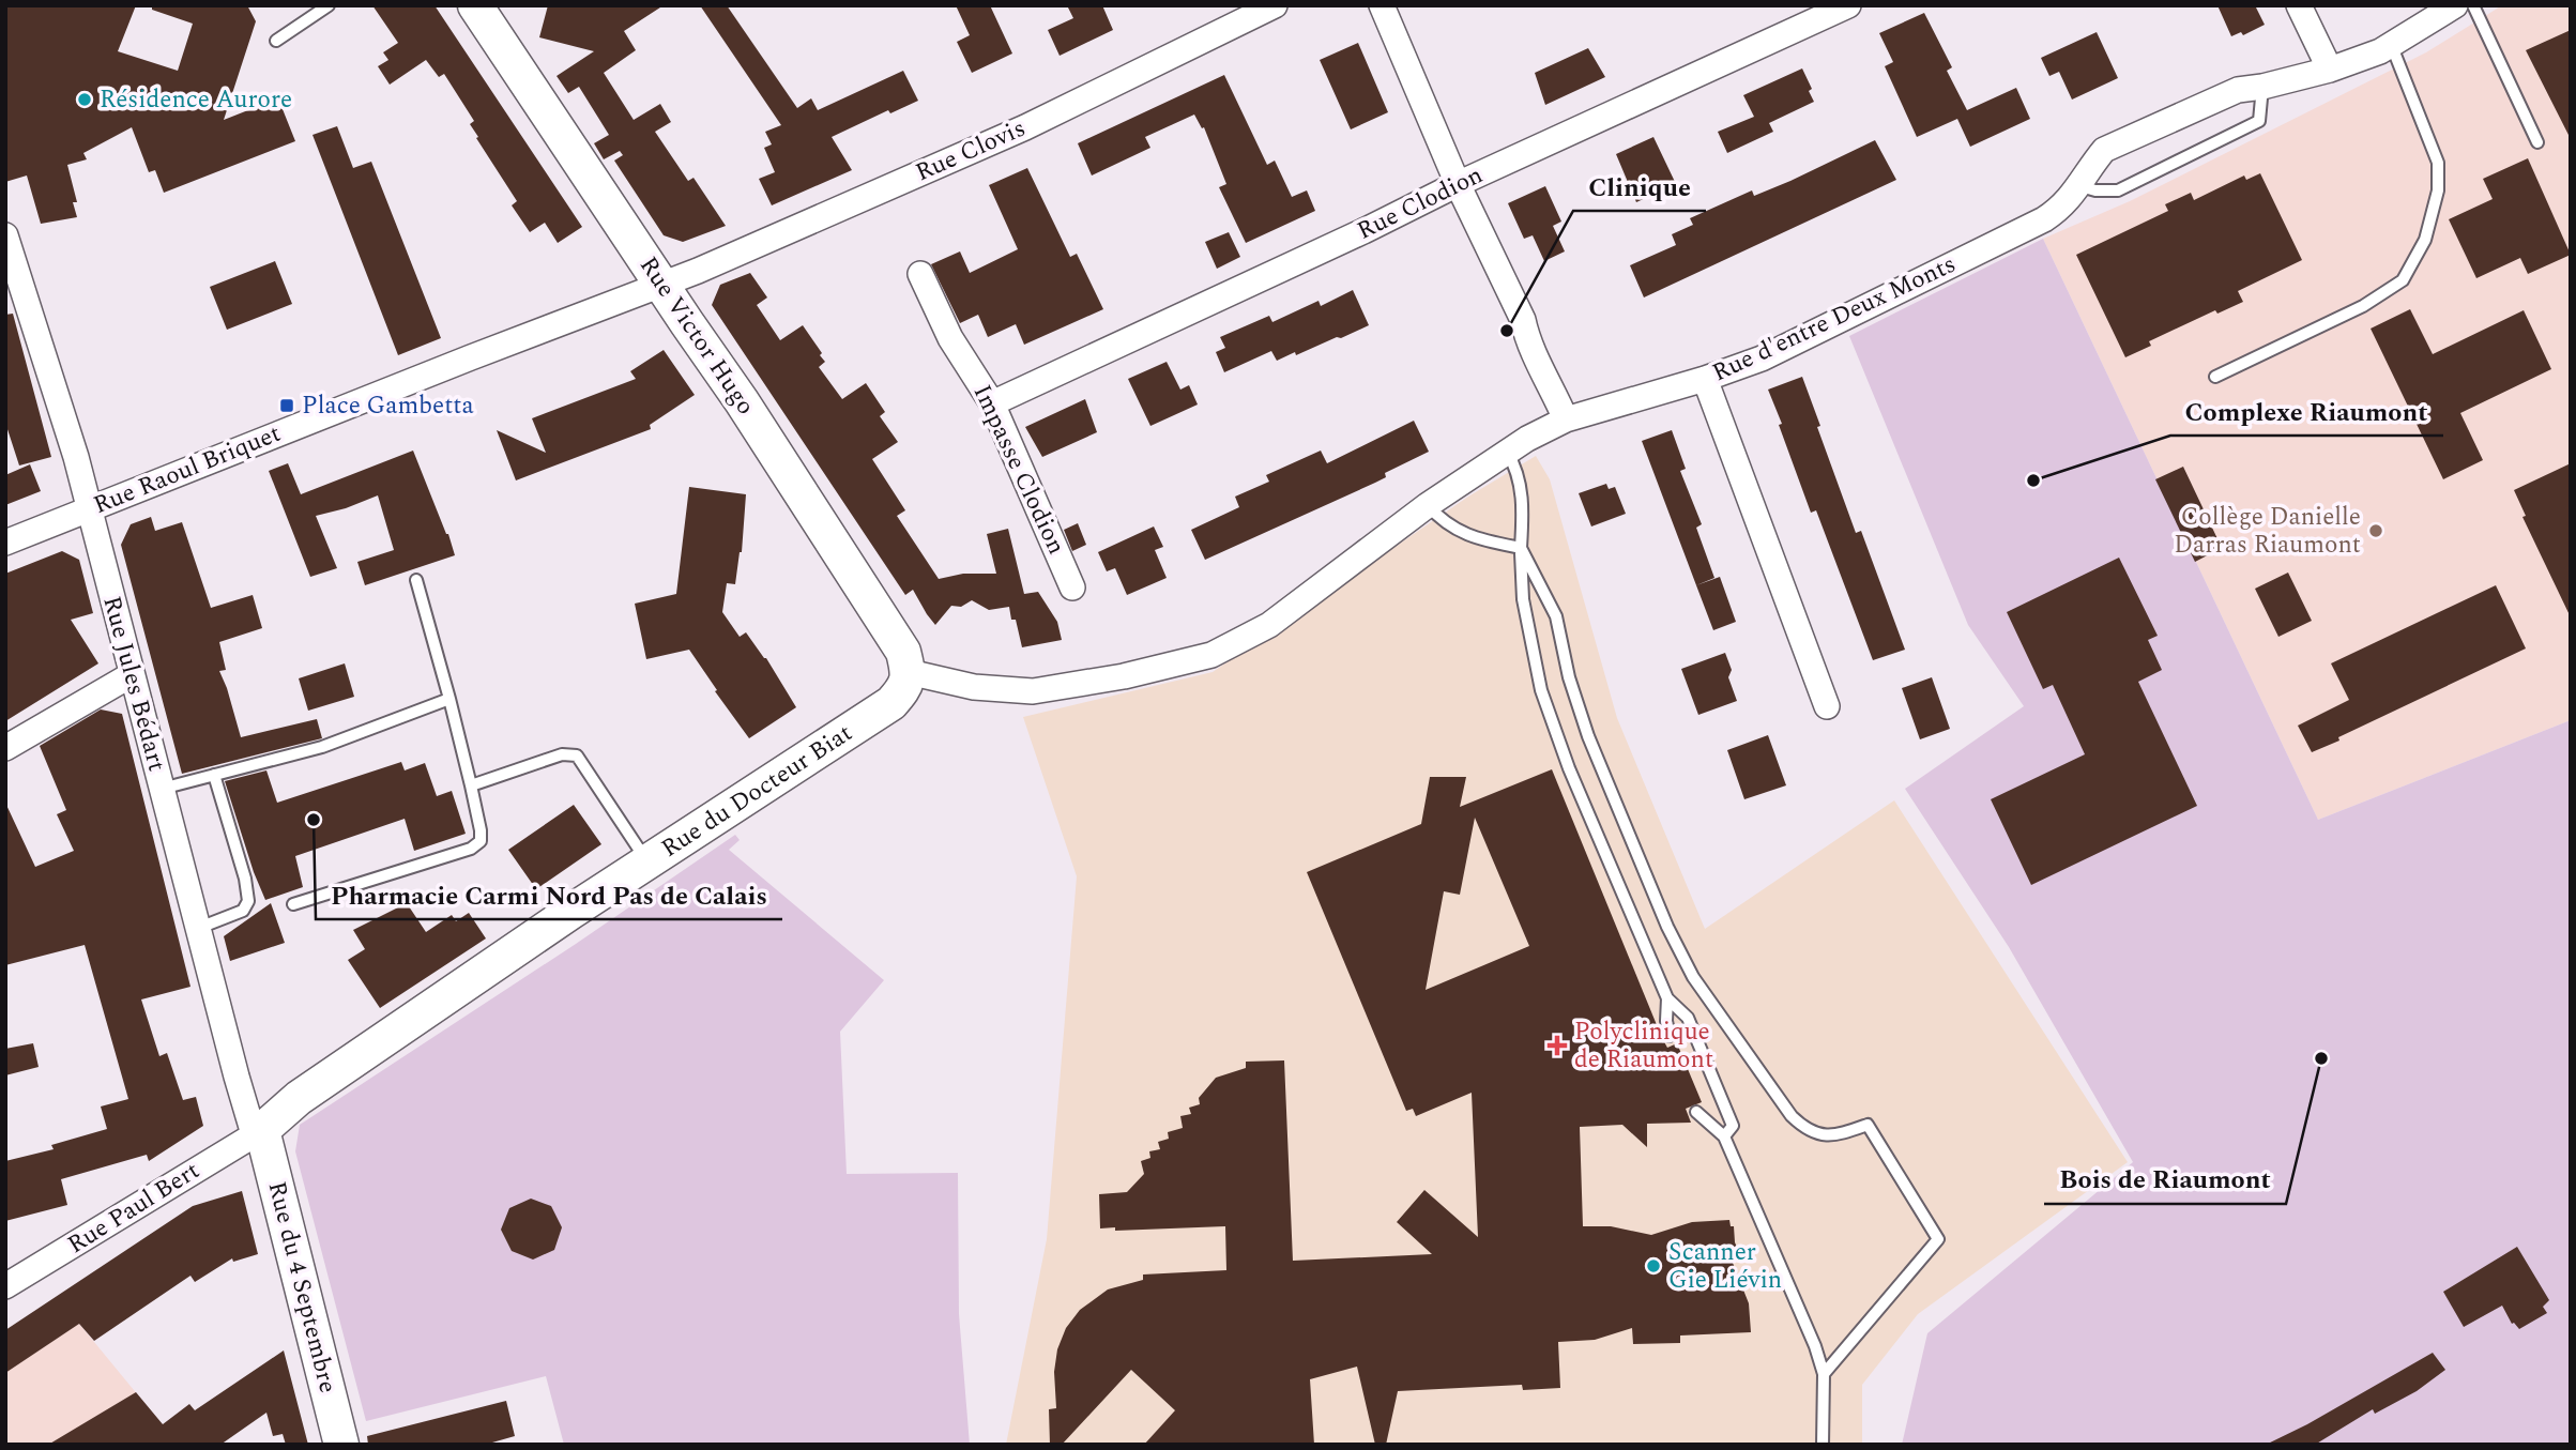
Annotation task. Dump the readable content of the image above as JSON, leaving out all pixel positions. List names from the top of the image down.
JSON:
{
  "streets": {
    "street": [
      "Rue Clovis",
      "Rue Clodion",
      "Rue d'entre Deux Monts",
      "Rue Victor Hugo",
      "Rue Raoul Briquet",
      "Impasse Clodion",
      "Rue Jules Bédart",
      "Rue du Docteur Biat",
      "Rue Paul Bert",
      "Rue du 4 Septembre"
    ]
  },
  "crossings": [
    ["Rue Clovis", "Rue Victor Hugo"],
    ["Rue Clovis", "Rue Raoul Briquet"],
    ["Rue Clodion", "Impasse Clodion"],
    ["Rue d'entre Deux Monts", "Rue Victor Hugo"],
    ["Rue d'entre Deux Monts", "Rue du Docteur Biat"],
    ["Rue Victor Hugo", "Rue Raoul Briquet"],
    ["Rue Victor Hugo", "Rue du Docteur Biat"],
    ["Rue Raoul Briquet", "Rue Jules Bédart"],
    ["Rue Jules Bédart", "Rue du Docteur Biat"],
    ["Rue Jules Bédart", "Rue Paul Bert"],
    ["Rue Jules Bédart", "Rue du 4 Septembre"],
    ["Rue du Docteur Biat", "Rue Paul Bert"],
    ["Rue du Docteur Biat", "Rue du 4 Septembre"],
    ["Rue Paul Bert", "Rue du 4 Septembre"]
  ],
  "places": {
    "other": [
      "Résidence Aurore",
      "Clinique",
      "Complexe Riaumont",
      "Collège Danielle Darras Riaumont",
      "Pharmacie Carmi Nord Pas de Calais",
      "Bois de Riaumont",
      "Scanner Gie Liévin"
    ],
    "transit": ["Place Gambetta"],
    "health": ["Polyclinique de Riaumont"]
  }
}
